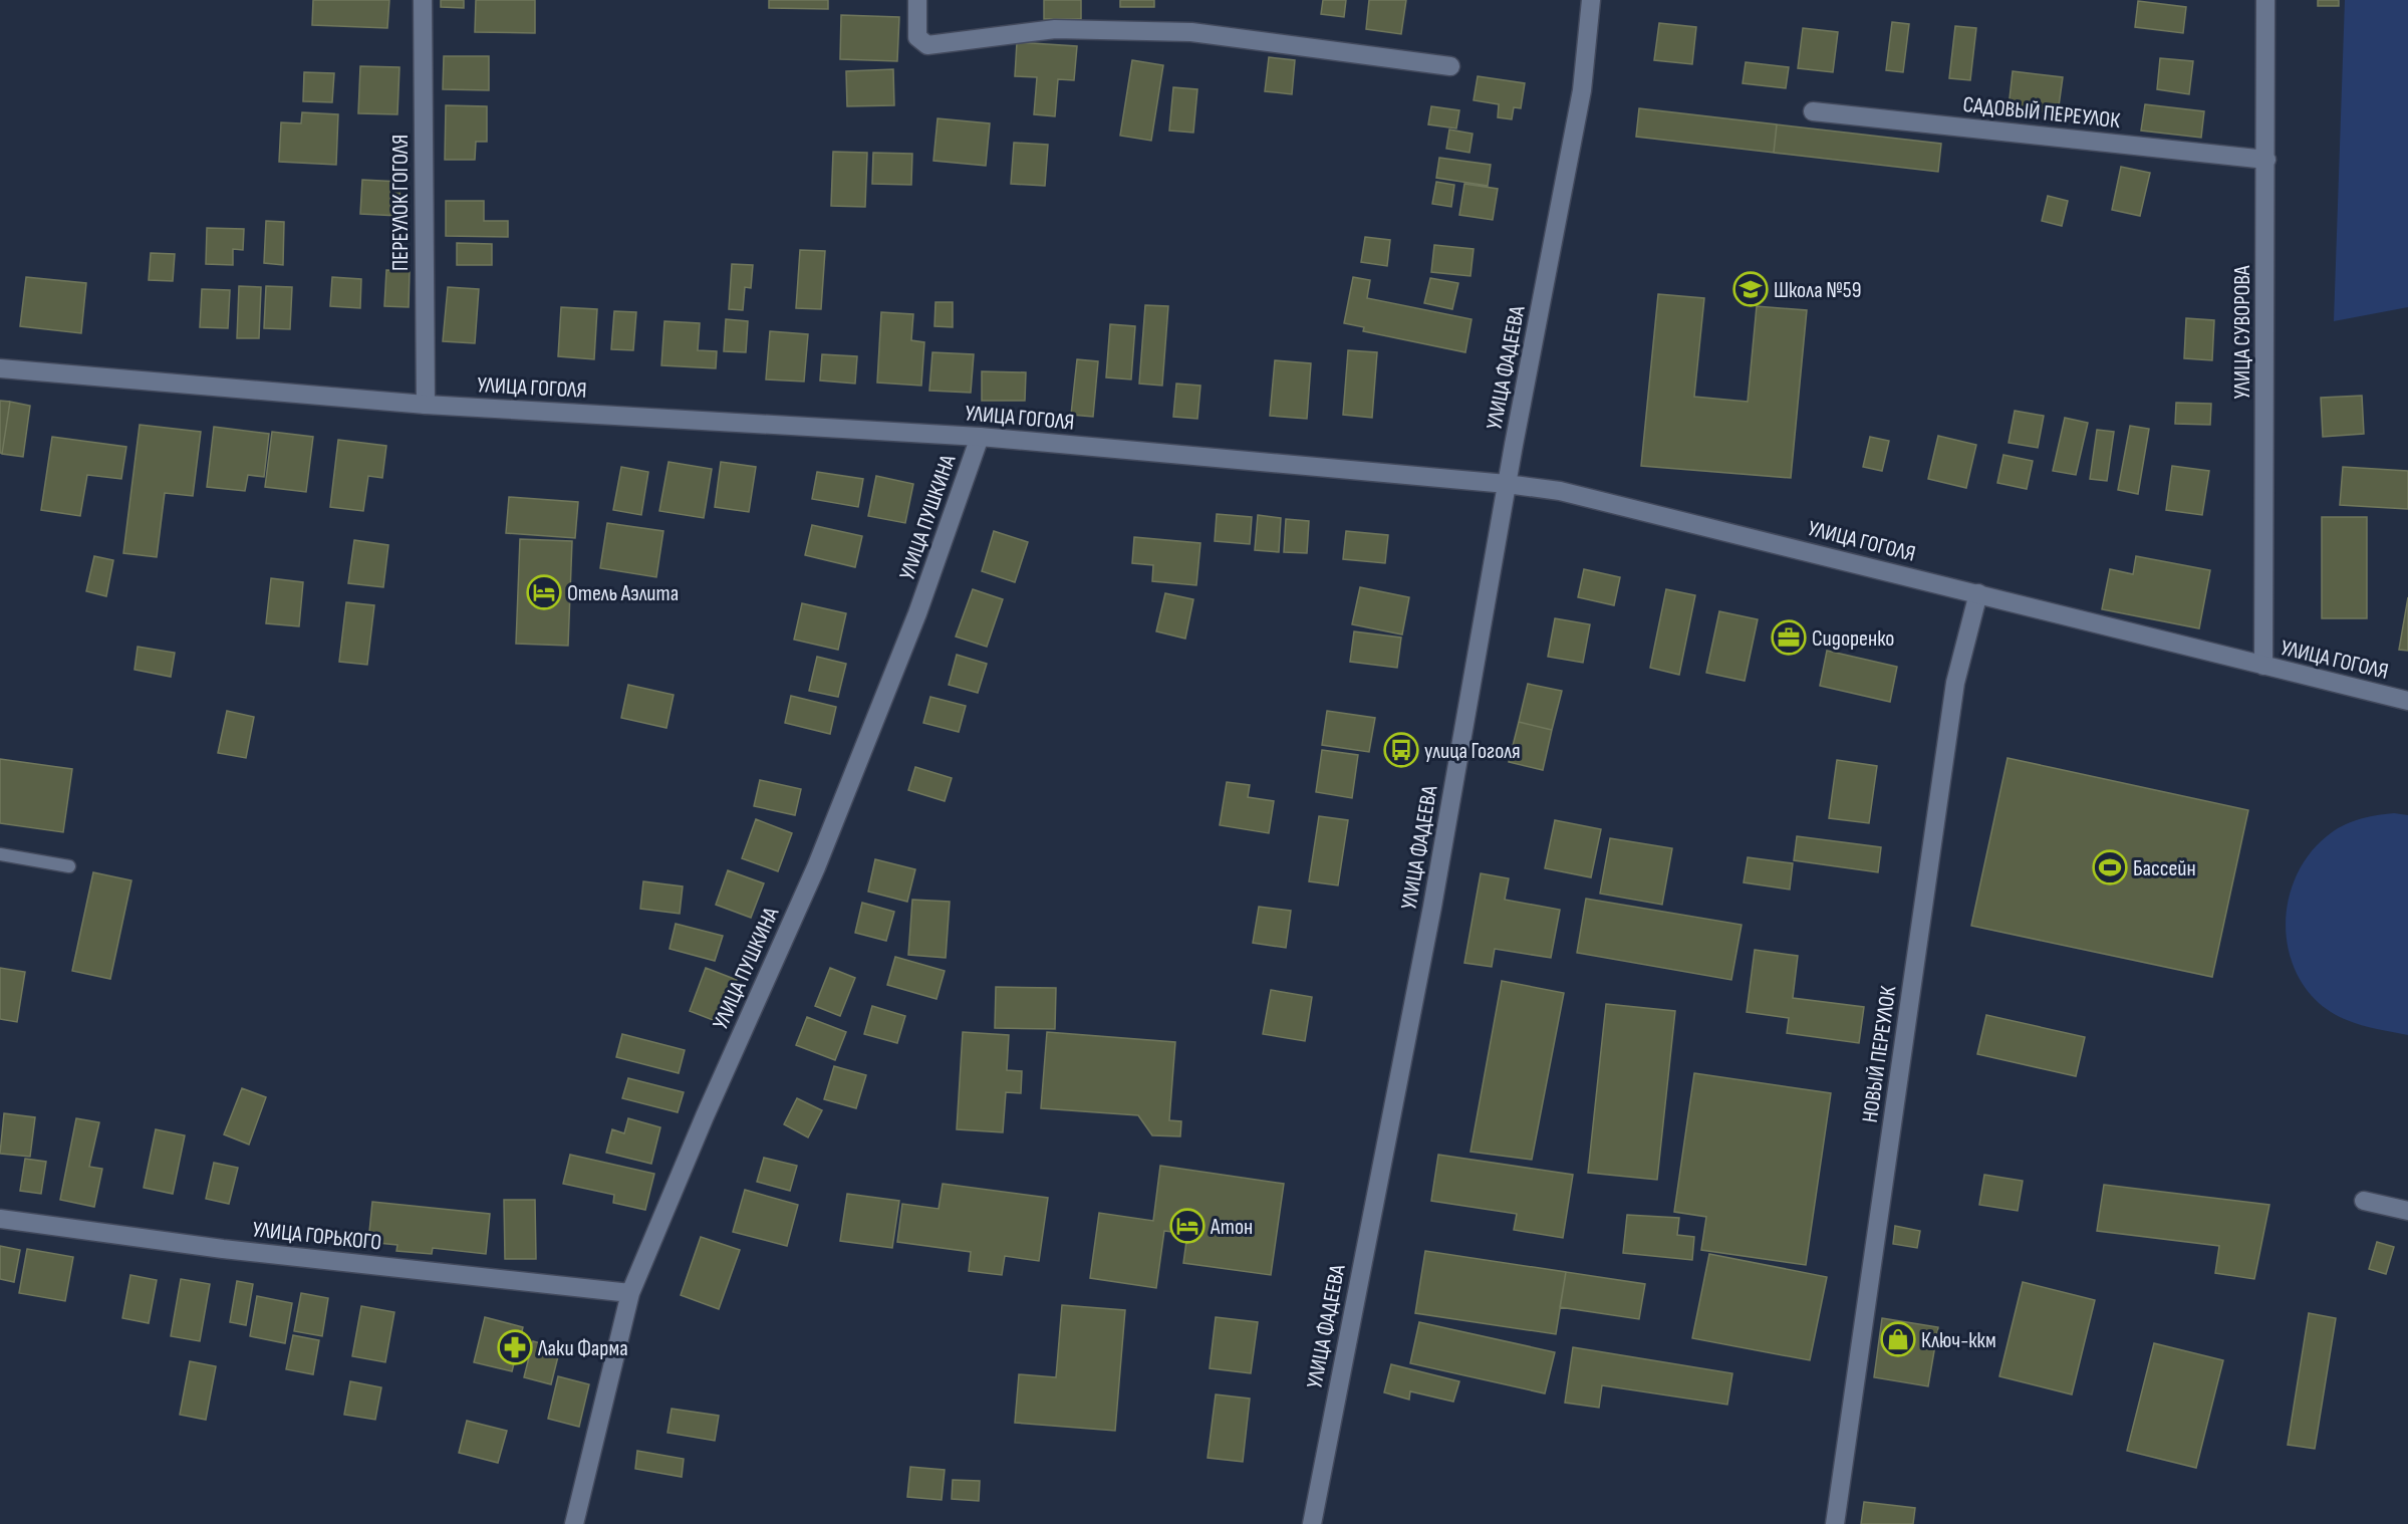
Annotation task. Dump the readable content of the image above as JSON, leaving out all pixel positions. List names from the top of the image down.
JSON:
{
  "streets": {
    "street": [
      "САДОВЫЙ ПЕРЕУЛОК",
      "ПЕРЕУЛОК ГОГОЛЯ",
      "УЛИЦА СУВОРОВА",
      "УЛИЦА ФАДЕЕВА",
      "УЛИЦА ГОГОЛЯ",
      "УЛИЦА ПУШКИНА",
      "НОВЫЙ ПЕРЕУЛОК",
      "УЛИЦА ГОРЬКОГО"
    ]
  },
  "crossings": [
    ["САДОВЫЙ ПЕРЕУЛОК", "УЛИЦА СУВОРОВА"],
    ["ПЕРЕУЛОК ГОГОЛЯ", "УЛИЦА ГОГОЛЯ"],
    ["УЛИЦА СУВОРОВА", "УЛИЦА ГОГОЛЯ"],
    ["УЛИЦА ФАДЕЕВА", "УЛИЦА ГОГОЛЯ"],
    ["УЛИЦА ГОГОЛЯ", "УЛИЦА ПУШКИНА"],
    ["УЛИЦА ГОГОЛЯ", "НОВЫЙ ПЕРЕУЛОК"],
    ["УЛИЦА ПУШКИНА", "УЛИЦА ГОРЬКОГО"]
  ],
  "places": {
    "school or university": ["Школа №59"],
    "hotel": ["Отель Аэлита", "Атон"],
    "office": ["Сидоренко"],
    "bus stop": ["улица Гоголя"],
    "sports": ["Бассейн"],
    "shop": ["Ключ-ккм"],
    "pharmacy": ["Лаки Фарма"]
  }
}
